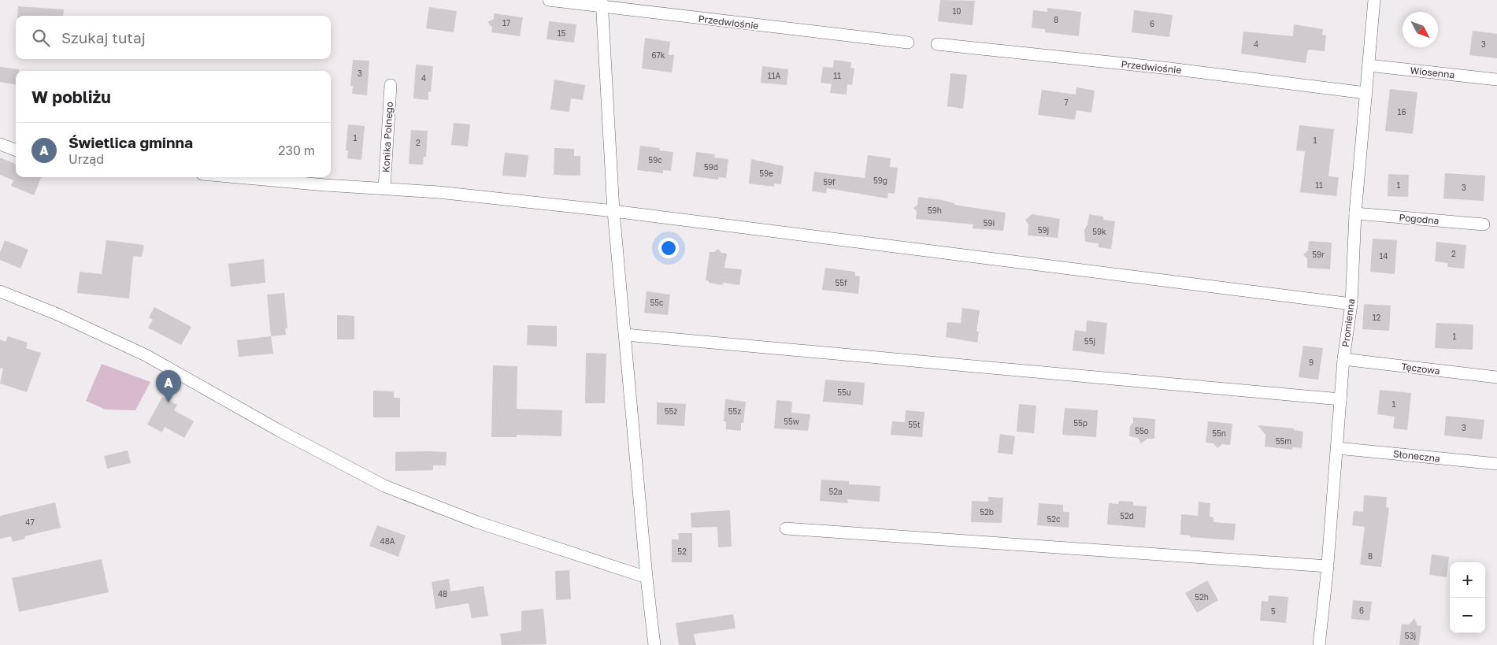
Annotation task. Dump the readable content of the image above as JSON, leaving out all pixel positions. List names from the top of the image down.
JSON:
{
  "streets": {
    "street": [
      "Przedwiośnie",
      "Wiosenna",
      "Konika Polnego",
      "Pogodna",
      "Promienna",
      "Tęczowa",
      "Słoneczna"
    ]
  },
  "crossings": [
    ["Przedwiośnie", "Promienna"],
    ["Wiosenna", "Promienna"],
    ["Pogodna", "Promienna"],
    ["Promienna", "Tęczowa"],
    ["Promienna", "Słoneczna"]
  ],
  "house_numbers": [
    "10",
    "8",
    "17",
    "6",
    "15",
    "4",
    "3",
    "67k",
    "3",
    "11A",
    "11",
    "4",
    "7",
    "16",
    "1",
    "1",
    "2",
    "59c",
    "59d",
    "59e",
    "59g",
    "59f",
    "11",
    "1",
    "3",
    "59h",
    "59i",
    "59j",
    "59k",
    "2",
    "59r",
    "14",
    "55f",
    "55c",
    "12",
    "1",
    "55j",
    "9",
    "55u",
    "1",
    "55ż",
    "55z",
    "55w",
    "55p",
    "55t",
    "3",
    "55o",
    "55n",
    "55m",
    "52a",
    "52b",
    "52d",
    "52c",
    "47",
    "48A",
    "52",
    "8",
    "48",
    "52h",
    "6",
    "5",
    "53j"
  ],
  "north": "bottom right",
  "page": {
    "search": "Szukaj tutaj",
    "heading": "W pobliżu",
    "list": [
      {
        "mark": "A",
        "name": "Świetlica gminna",
        "note": "Urząd",
        "value": "230 m"
      }
    ],
    "pins": "A",
    "map_buttons": ["+", "−"]
  }
}
